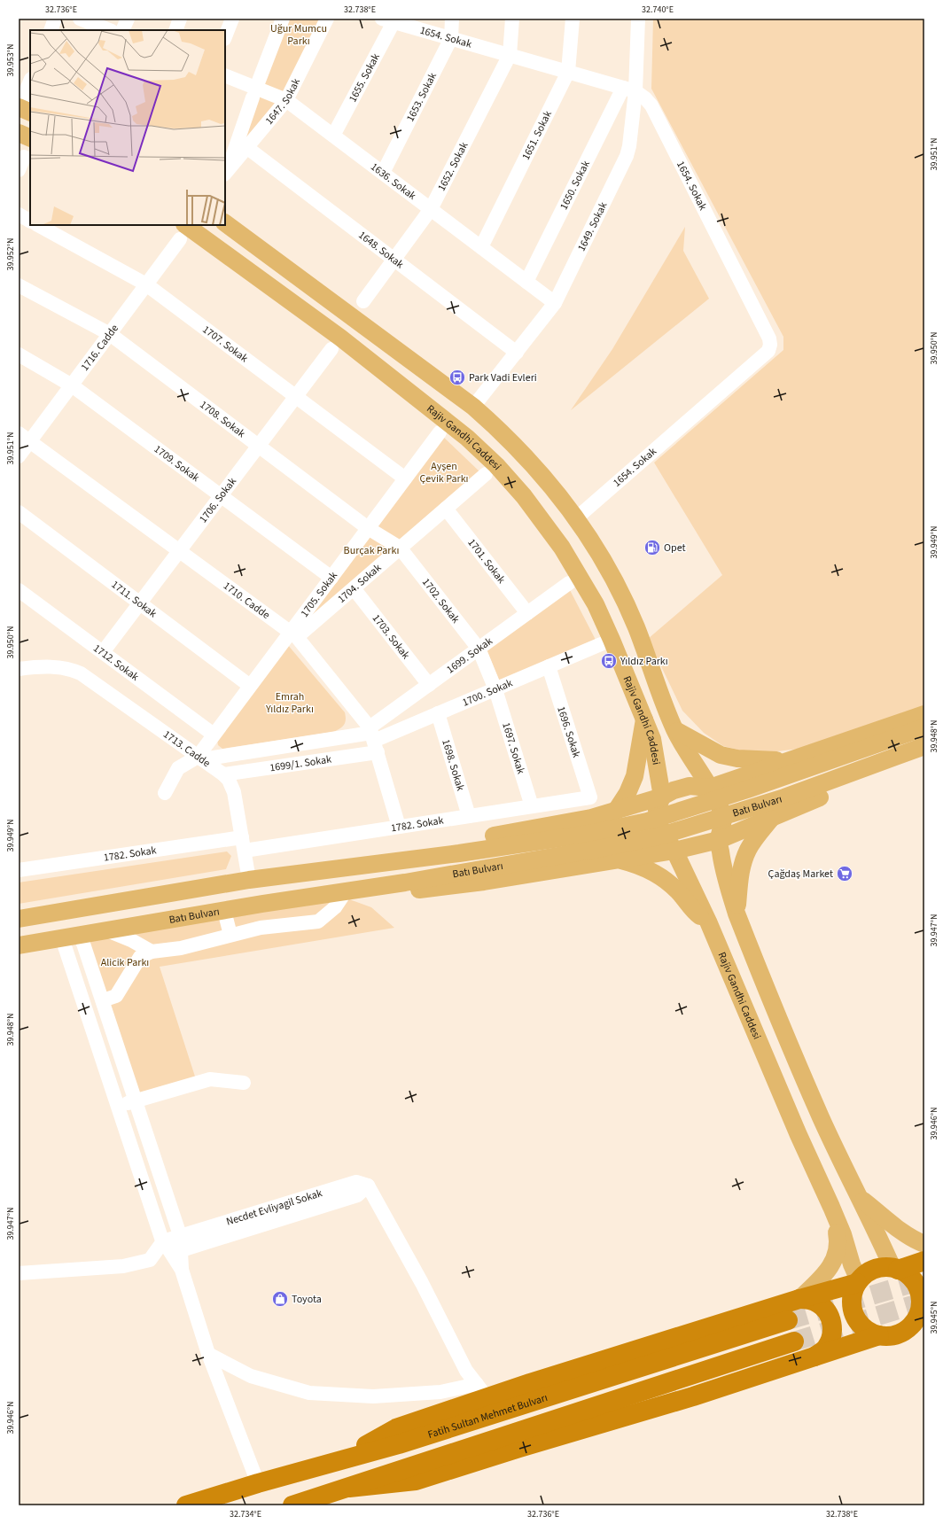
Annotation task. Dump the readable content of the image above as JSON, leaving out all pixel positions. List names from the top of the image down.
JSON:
{
  "streets": {
    "highway": ["Fatih Sultan Mehmet Bulvarı"],
    "main road": ["Rajiv Gandhi Caddesi", "Batı Bulvarı"],
    "street": [
      "1654. Sokak",
      "1655. Sokak",
      "1653. Sokak",
      "1647. Sokak",
      "1651. Sokak",
      "1652. Sokak",
      "1636. Sokak",
      "1650. Sokak",
      "1649. Sokak",
      "1648. Sokak",
      "1707. Sokak",
      "1716. Cadde",
      "1708. Sokak",
      "1709. Sokak",
      "1706. Sokak",
      "1701. Sokak",
      "1704. Sokak",
      "1705. Sokak",
      "1711. Sokak",
      "1710. Cadde",
      "1702. Sokak",
      "1703. Sokak",
      "1699. Sokak",
      "1712. Sokak",
      "1700. Sokak",
      "1696. Sokak",
      "1697. Sokak",
      "1713. Cadde",
      "1699/1. Sokak",
      "1698. Sokak",
      "1782. Sokak",
      "Necdet Evliyagil Sokak"
    ]
  },
  "crossings": [
    ["1654. Sokak", "1655. Sokak"],
    ["1654. Sokak", "1653. Sokak"],
    ["1654. Sokak", "1651. Sokak"],
    ["1654. Sokak", "1652. Sokak"],
    ["1654. Sokak", "1650. Sokak"],
    ["1654. Sokak", "1649. Sokak"],
    ["1655. Sokak", "1636. Sokak"],
    ["1653. Sokak", "1636. Sokak"],
    ["1647. Sokak", "1636. Sokak"],
    ["1647. Sokak", "1648. Sokak"],
    ["1651. Sokak", "1636. Sokak"],
    ["1652. Sokak", "1636. Sokak"],
    ["1652. Sokak", "1648. Sokak"],
    ["1636. Sokak", "1650. Sokak"],
    ["1636. Sokak", "1649. Sokak"],
    ["1650. Sokak", "1649. Sokak"],
    ["1649. Sokak", "1648. Sokak"],
    ["1707. Sokak", "1716. Cadde"],
    ["1707. Sokak", "1706. Sokak"],
    ["1707. Sokak", "1705. Sokak"],
    ["1716. Cadde", "1708. Sokak"],
    ["1716. Cadde", "Rajiv Gandhi Caddesi"],
    ["1716. Cadde", "1709. Sokak"],
    ["1716. Cadde", "1710. Cadde"],
    ["1708. Sokak", "1706. Sokak"],
    ["1708. Sokak", "1705. Sokak"],
    ["1708. Sokak", "1702. Sokak"],
    ["1709. Sokak", "1706. Sokak"],
    ["1709. Sokak", "1705. Sokak"],
    ["1706. Sokak", "1711. Sokak"],
    ["1706. Sokak", "1710. Cadde"],
    ["1706. Sokak", "1712. Sokak"],
    ["1701. Sokak", "1704. Sokak"],
    ["1701. Sokak", "1699. Sokak"],
    ["1704. Sokak", "1705. Sokak"],
    ["1704. Sokak", "1710. Cadde"],
    ["1704. Sokak", "1702. Sokak"],
    ["1704. Sokak", "1703. Sokak"],
    ["1705. Sokak", "1711. Sokak"],
    ["1705. Sokak", "1710. Cadde"],
    ["1705. Sokak", "1702. Sokak"],
    ["1705. Sokak", "1712. Sokak"],
    ["1705. Sokak", "1713. Cadde"],
    ["1705. Sokak", "1699/1. Sokak"],
    ["1710. Cadde", "1699. Sokak"],
    ["1710. Cadde", "1700. Sokak"],
    ["1710. Cadde", "1699/1. Sokak"],
    ["1710. Cadde", "1782. Sokak"],
    ["1702. Sokak", "1699. Sokak"],
    ["1702. Sokak", "1700. Sokak"],
    ["1702. Sokak", "1697. Sokak"],
    ["1703. Sokak", "1699. Sokak"],
    ["1699. Sokak", "1700. Sokak"],
    ["1699. Sokak", "1699/1. Sokak"],
    ["1700. Sokak", "1696. Sokak"],
    ["1700. Sokak", "1697. Sokak"],
    ["1700. Sokak", "1699/1. Sokak"],
    ["1700. Sokak", "1698. Sokak"],
    ["1696. Sokak", "1782. Sokak"],
    ["1697. Sokak", "1782. Sokak"],
    ["1713. Cadde", "1699/1. Sokak"],
    ["1713. Cadde", "Batı Bulvarı"],
    ["1713. Cadde", "1782. Sokak"],
    ["1698. Sokak", "1782. Sokak"]
  ],
  "parks": [
    "Uğur Mumcu Parkı",
    "Ayşen Çevik Parkı",
    "Burçak Parkı",
    "Emrah Yıldız Parkı",
    "Alicik Parkı"
  ],
  "places": {
    "bus stop": ["Park Vadi Evleri", "Yıldız Parkı"],
    "fuel station": ["Opet"],
    "supermarket": ["Çağdaş Market"],
    "shop": ["Toyota"]
  },
  "coordinates": [
    "32.736°E",
    "32.738°E",
    "32.740°E",
    "39.953°N",
    "39.951°N",
    "39.952°N",
    "39.950°N",
    "39.949°N",
    "39.948°N",
    "39.947°N",
    "39.946°N",
    "39.945°N",
    "32.734°E"
  ]
}
